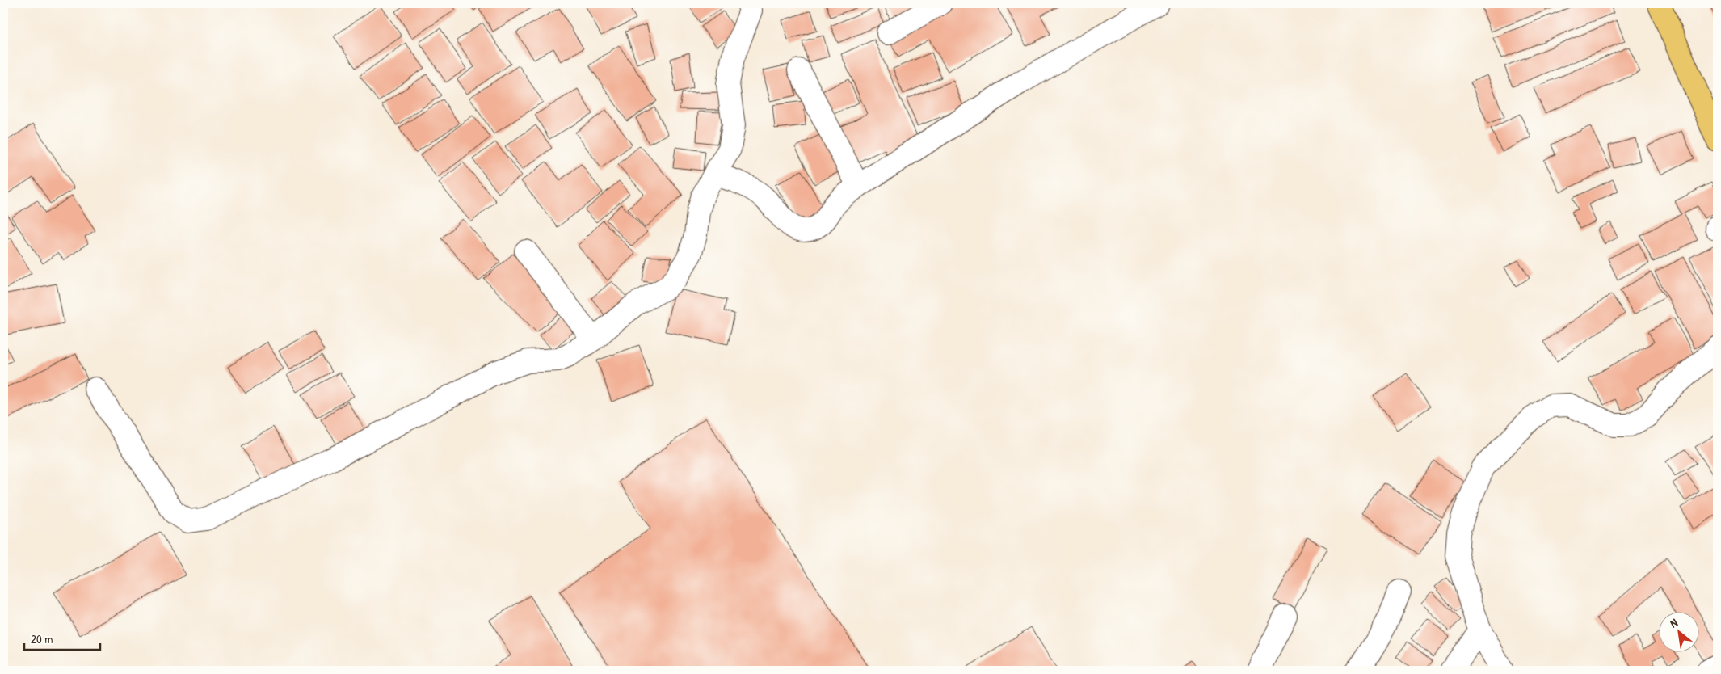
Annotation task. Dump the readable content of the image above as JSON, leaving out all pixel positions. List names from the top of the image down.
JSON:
{
  "scale_bar": "20 m",
  "north": "top left"
}
